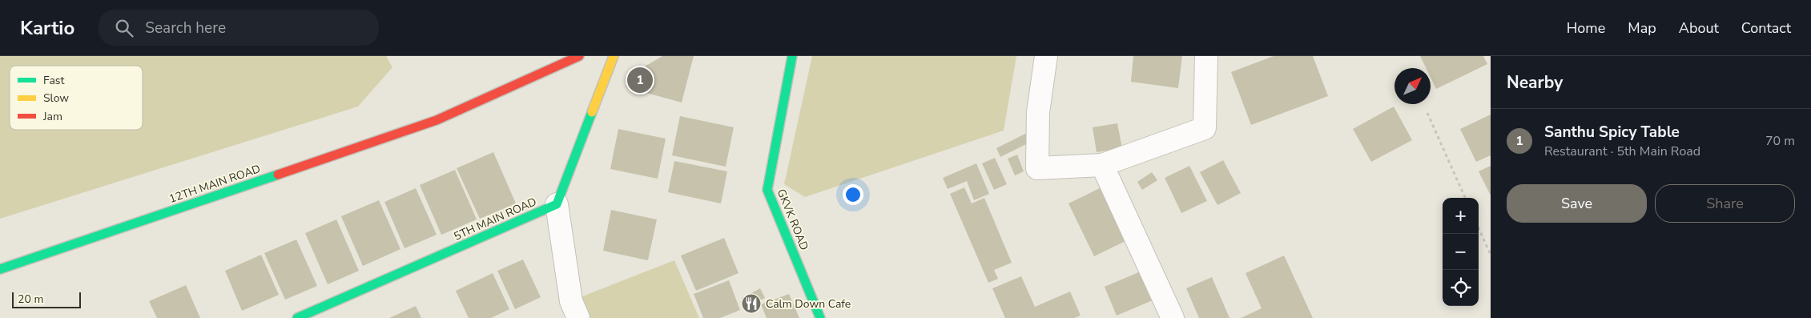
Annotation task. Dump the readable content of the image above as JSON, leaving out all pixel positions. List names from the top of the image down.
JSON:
{
  "streets": {
    "street": ["12TH MAIN ROAD", "5TH MAIN ROAD", "GKVK ROAD"]
  },
  "places": {
    "restaurant": ["Calm Down Cafe"]
  },
  "legend": ["Fast", "Slow", "Jam"],
  "scale_bar": "20 m",
  "north": "top right",
  "page": {
    "header": "Kartio",
    "search": "Search here",
    "nav": [
      "Home",
      "Map",
      "About",
      "Contact"
    ],
    "heading": "Nearby",
    "pins": "1",
    "list": [
      {
        "mark": "1",
        "name": "Santhu Spicy Table",
        "note": "Restaurant · 5th Main Road",
        "value": "70 m"
      }
    ],
    "buttons": ["Save", "Share"],
    "map_buttons": ["+", "−"],
    "scale": "20 m"
  }
}
